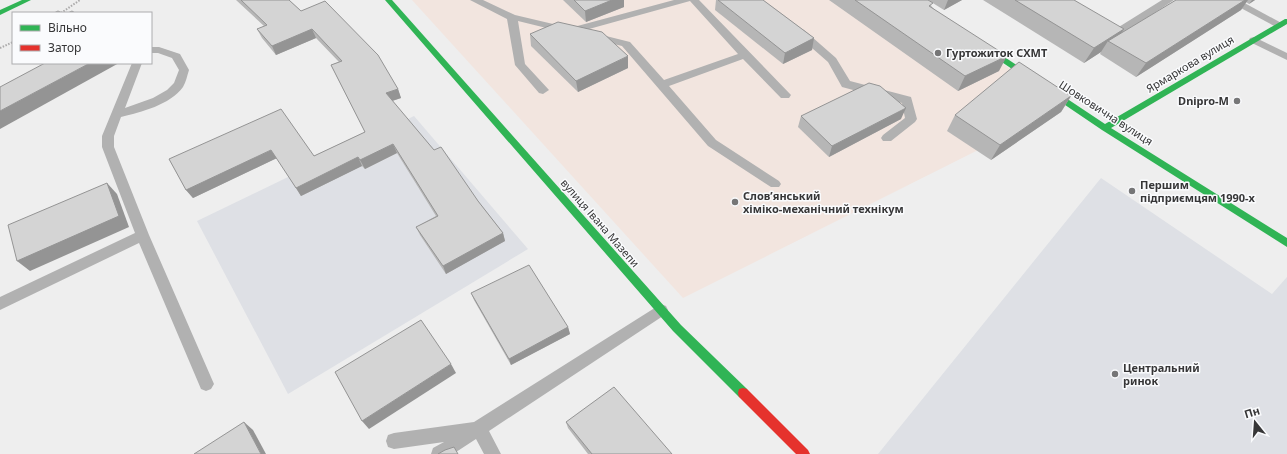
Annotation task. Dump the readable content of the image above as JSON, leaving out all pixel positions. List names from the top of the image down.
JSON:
{
  "streets": {
    "street": ["Ярмаркова вулиця", "Шовковична вулиця", "вулиця Івана Мазепи"]
  },
  "crossings": [
    ["Ярмаркова вулиця", "Шовковична вулиця"]
  ],
  "places": [
    "Гуртожиток СХМТ",
    "Dnipro-M",
    "Першим підприємцям 1990-х",
    "Слов’янський хіміко-механічний технікум",
    "Центральний ринок"
  ],
  "legend": ["Вільно", "Затор"],
  "north": "top"
}
